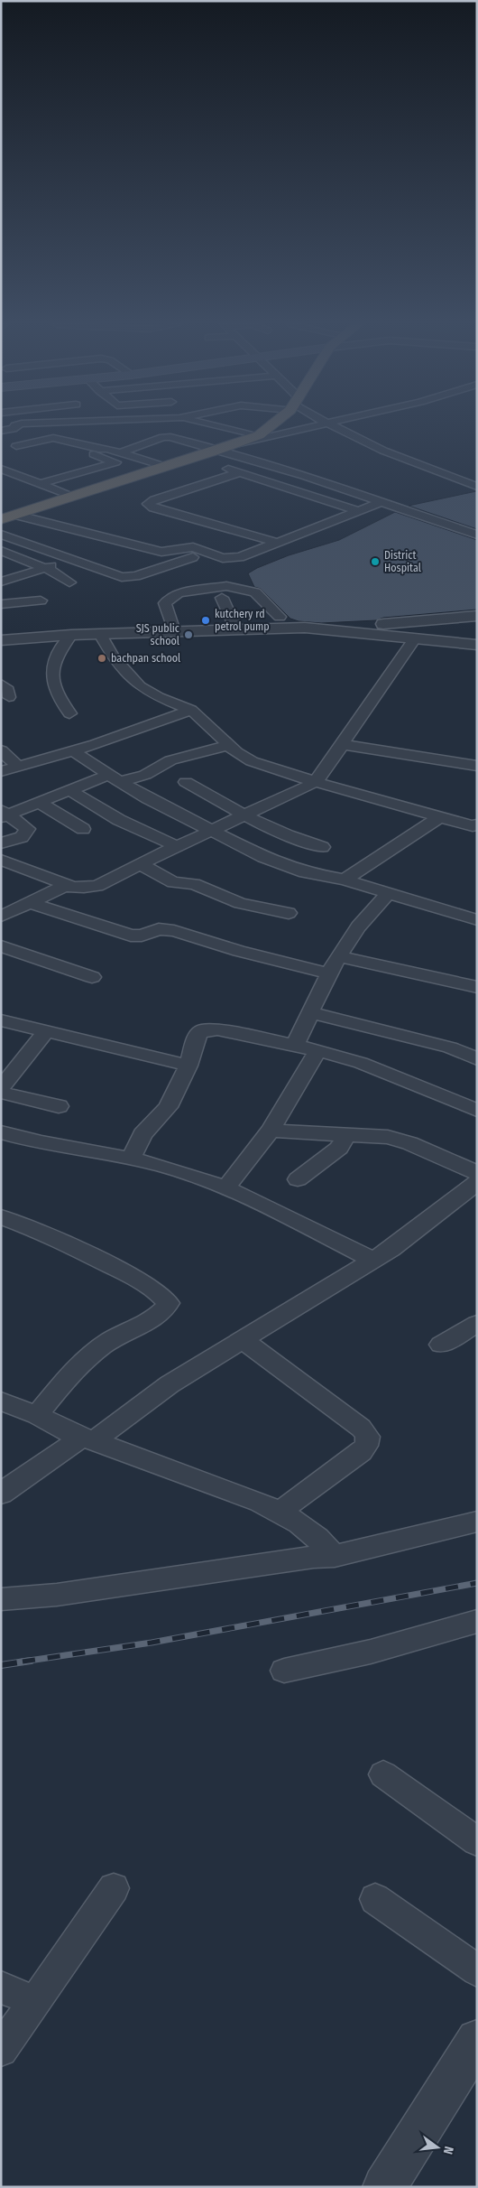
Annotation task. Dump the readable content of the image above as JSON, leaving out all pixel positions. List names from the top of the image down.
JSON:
{
  "places": [
    "District Hospital",
    "kutchery rd petrol pump",
    "SJS public school",
    "bachpan school"
  ],
  "north": "right"
}
